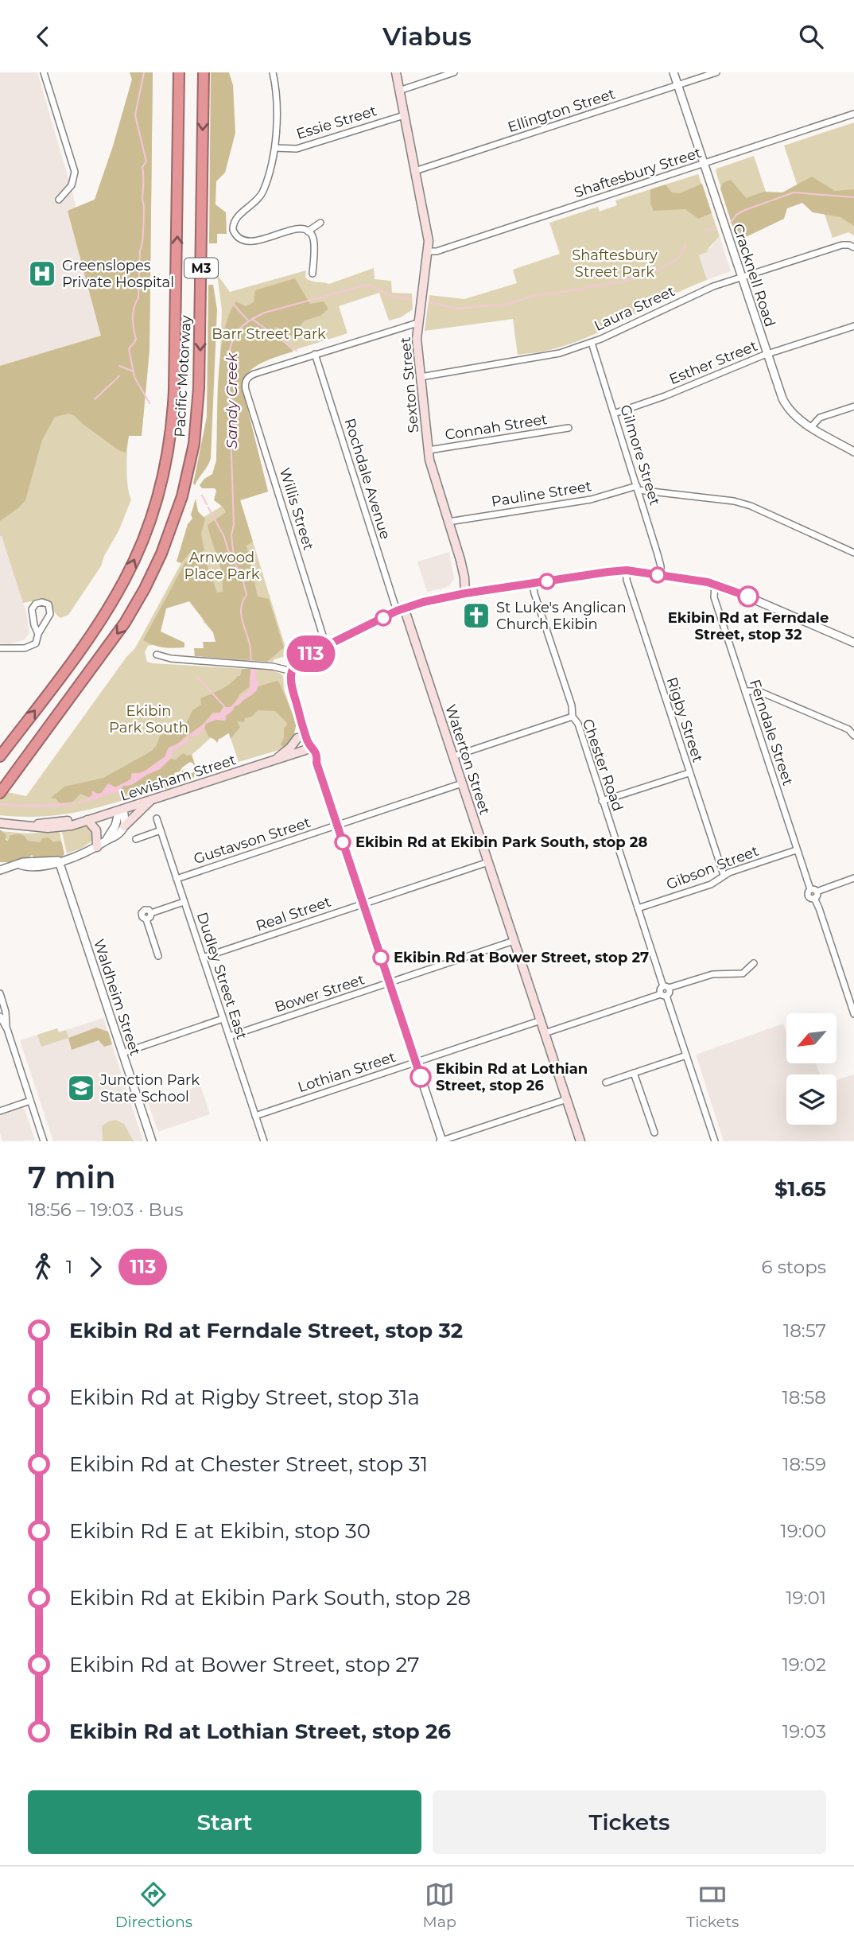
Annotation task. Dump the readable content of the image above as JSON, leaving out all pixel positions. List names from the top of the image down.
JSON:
{
  "streets": {
    "highway": ["M3", "Pacific Motorway"],
    "main road": ["Sexton Street", "Waterton Street", "Lewisham Street"],
    "street": [
      "Ellington Street",
      "Essie Street",
      "Shaftesbury Street",
      "Cracknell Road",
      "Laura Street",
      "Esther Street",
      "Connah Street",
      "Gilmore Street",
      "Rochdale Avenue",
      "Pauline Street",
      "Willis Street",
      "Rigby Street",
      "Ferndale Street",
      "Chester Road",
      "Gustavson Street",
      "Gibson Street",
      "Real Street",
      "Dudley Street East",
      "Bower Street",
      "Waldheim Street",
      "Lothian Street"
    ]
  },
  "crossings": [
    ["Ellington Street", "Cracknell Road"],
    ["Ellington Street", "Sexton Street"],
    ["Essie Street", "Sexton Street"],
    ["Shaftesbury Street", "Cracknell Road"],
    ["Shaftesbury Street", "Sexton Street"],
    ["Cracknell Road", "Laura Street"],
    ["Cracknell Road", "Esther Street"],
    ["Laura Street", "Sexton Street"],
    ["Laura Street", "Gilmore Street"],
    ["Esther Street", "Gilmore Street"],
    ["Sexton Street", "Connah Street"],
    ["Sexton Street", "Pauline Street"],
    ["Gilmore Street", "Pauline Street"],
    ["Rochdale Avenue", "Willis Street"],
    ["Rochdale Avenue", "Waterton Street"],
    ["Rigby Street", "Gibson Street"],
    ["Ferndale Street", "Gibson Street"],
    ["Waterton Street", "Gustavson Street"],
    ["Waterton Street", "Real Street"],
    ["Waterton Street", "Bower Street"],
    ["Waterton Street", "Lothian Street"],
    ["Chester Road", "Gibson Street"],
    ["Gustavson Street", "Dudley Street East"],
    ["Real Street", "Dudley Street East"],
    ["Dudley Street East", "Bower Street"],
    ["Dudley Street East", "Lothian Street"]
  ],
  "water": ["Sandy Creek"],
  "parks": [
    "Shaftesbury Street Park",
    "Barr Street Park",
    "Arnwood Place Park",
    "Ekibin Park South"
  ],
  "places": {
    "hospital": ["Greenslopes Private Hospital"],
    "other": [
      "Ekibin Rd at Ferndale Street, stop 32",
      "Ekibin Rd at Ekibin Park South, stop 28",
      "Ekibin Rd at Bower Street, stop 27",
      "Ekibin Rd at Lothian Street, stop 26"
    ],
    "church": ["St Luke's Anglican Church Ekibin"],
    "school or university": ["Junction Park State School"]
  },
  "lines": ["bus line 113"],
  "north": "bottom left",
  "page": {
    "header": "Viabus",
    "on_map": "113",
    "heading": ["7 min", "18:56 – 19:03 · Bus", "$1.65"],
    "legs": ["1", "113", "6 stops"],
    "list": [
      {
        "name": "Ekibin Rd at Ferndale Street, stop 32",
        "value": "18:57"
      },
      {
        "name": "Ekibin Rd at Rigby Street, stop 31a",
        "value": "18:58"
      },
      {
        "name": "Ekibin Rd at Chester Street, stop 31",
        "value": "18:59"
      },
      {
        "name": "Ekibin Rd E at Ekibin, stop 30",
        "value": "19:00"
      },
      {
        "name": "Ekibin Rd at Ekibin Park South, stop 28",
        "value": "19:01"
      },
      {
        "name": "Ekibin Rd at Bower Street, stop 27",
        "value": "19:02"
      },
      {
        "name": "Ekibin Rd at Lothian Street, stop 26",
        "value": "19:03"
      }
    ],
    "buttons": ["Start", "Tickets"],
    "tabs": ["Directions", "Map", "Tickets"]
  }
}
